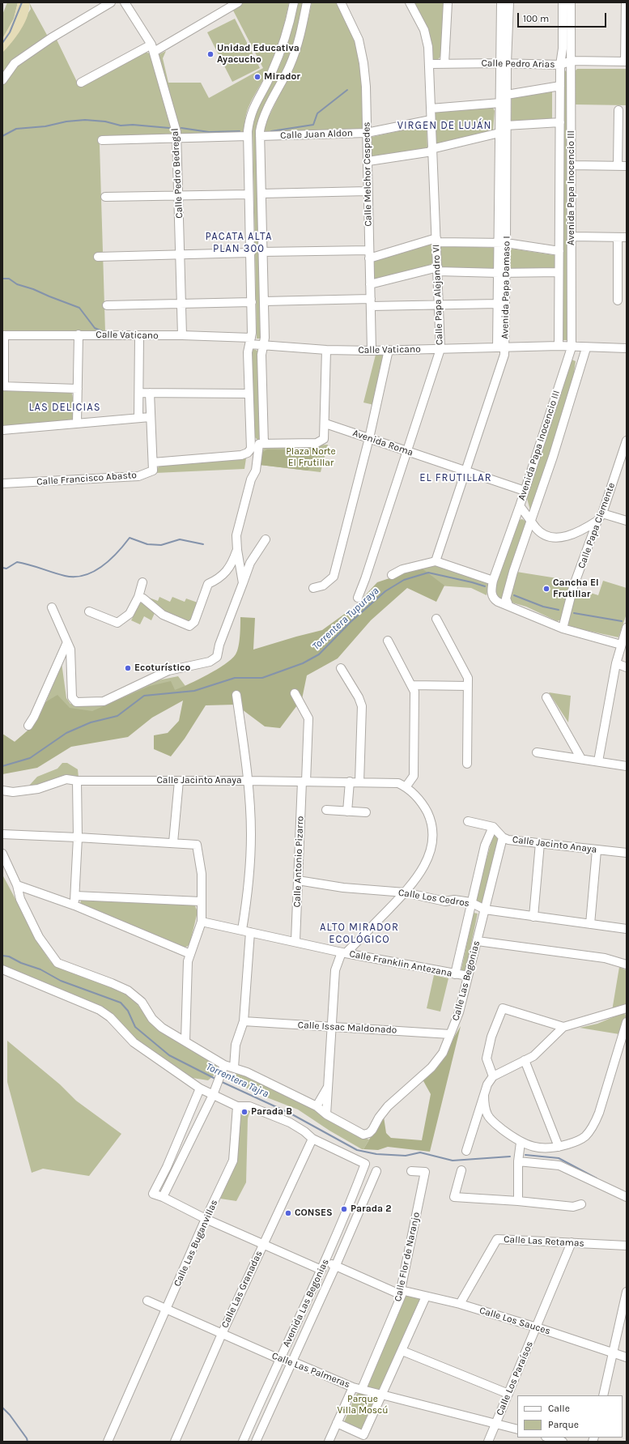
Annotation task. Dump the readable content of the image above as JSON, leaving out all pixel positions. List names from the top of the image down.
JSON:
{
  "streets": {
    "street": [
      "Calle Pedro Arias",
      "Calle Juan Aldon",
      "Calle Pedro Bedregal",
      "Calle Melchor Cespedes",
      "Avenida Papa Inocencio III",
      "Avenida Papa Damaso I",
      "Calle Papa Alejandro VI",
      "Calle Vaticano",
      "Avenida Roma",
      "Calle Francisco Abasto",
      "Calle Papa Clemente",
      "Calle Jacinto Anaya",
      "Calle Antonio Pizarro",
      "Calle Los Cedros",
      "Calle Franklin Antezana",
      "Calle Las Begonias",
      "Calle Issac Maldonado",
      "Calle Las Retamas",
      "Calle Las Buganvillas",
      "Calle Flor de Naranjo",
      "Calle Las Granadas",
      "Avenida Las Begonias",
      "Calle Los Sauces",
      "Calle Las Palmeras",
      "Calle Los Paraísos"
    ]
  },
  "crossings": [
    ["Calle Pedro Arias", "Avenida Papa Inocencio III"],
    ["Calle Pedro Arias", "Avenida Papa Damaso I"],
    ["Calle Pedro Arias", "Calle Papa Alejandro VI"],
    ["Calle Juan Aldon", "Calle Melchor Cespedes"],
    ["Calle Juan Aldon", "Calle Papa Alejandro VI"],
    ["Calle Pedro Bedregal", "Calle Vaticano"],
    ["Calle Melchor Cespedes", "Calle Vaticano"],
    ["Avenida Papa Inocencio III", "Calle Vaticano"],
    ["Avenida Papa Inocencio III", "Avenida Roma"],
    ["Avenida Papa Damaso I", "Calle Vaticano"],
    ["Avenida Papa Damaso I", "Avenida Roma"],
    ["Calle Papa Alejandro VI", "Calle Vaticano"],
    ["Calle Papa Alejandro VI", "Avenida Roma"],
    ["Calle Jacinto Anaya", "Calle Antonio Pizarro"],
    ["Calle Jacinto Anaya", "Calle Las Begonias"],
    ["Calle Antonio Pizarro", "Calle Los Cedros"],
    ["Calle Antonio Pizarro", "Calle Franklin Antezana"],
    ["Calle Los Cedros", "Calle Las Begonias"],
    ["Calle Franklin Antezana", "Calle Las Begonias"],
    ["Calle Las Begonias", "Calle Issac Maldonado"],
    ["Calle Las Retamas", "Calle Los Sauces"],
    ["Calle Las Retamas", "Calle Los Paraísos"],
    ["Calle Las Buganvillas", "Calle Las Palmeras"],
    ["Calle Flor de Naranjo", "Calle Los Sauces"],
    ["Calle Flor de Naranjo", "Calle Las Palmeras"],
    ["Calle Las Granadas", "Avenida Las Begonias"],
    ["Calle Las Granadas", "Calle Las Palmeras"],
    ["Avenida Las Begonias", "Calle Los Sauces"],
    ["Avenida Las Begonias", "Calle Las Palmeras"],
    ["Calle Los Sauces", "Calle Los Paraísos"],
    ["Calle Las Palmeras", "Calle Los Paraísos"]
  ],
  "districts": [
    "VIRGEN DE LUJÁN",
    "PACATA ALTA PLAN 300",
    "LAS DELICIAS",
    "EL FRUTILLAR",
    "ALTO MIRADOR ECOLÓGICO"
  ],
  "water": ["Torrentera Tupuraya", "Torrentera Tajra"],
  "parks": ["Plaza Norte El Frutillar", "Parque Villa Moscú"],
  "places": [
    "Unidad Educativa Ayacucho",
    "Mirador",
    "Cancha El Frutillar",
    "Ecoturístico",
    "Parada B",
    "Parada 2",
    "CONSES"
  ],
  "legend": ["Calle", "Parque"],
  "scale_bar": "100 m"
}
